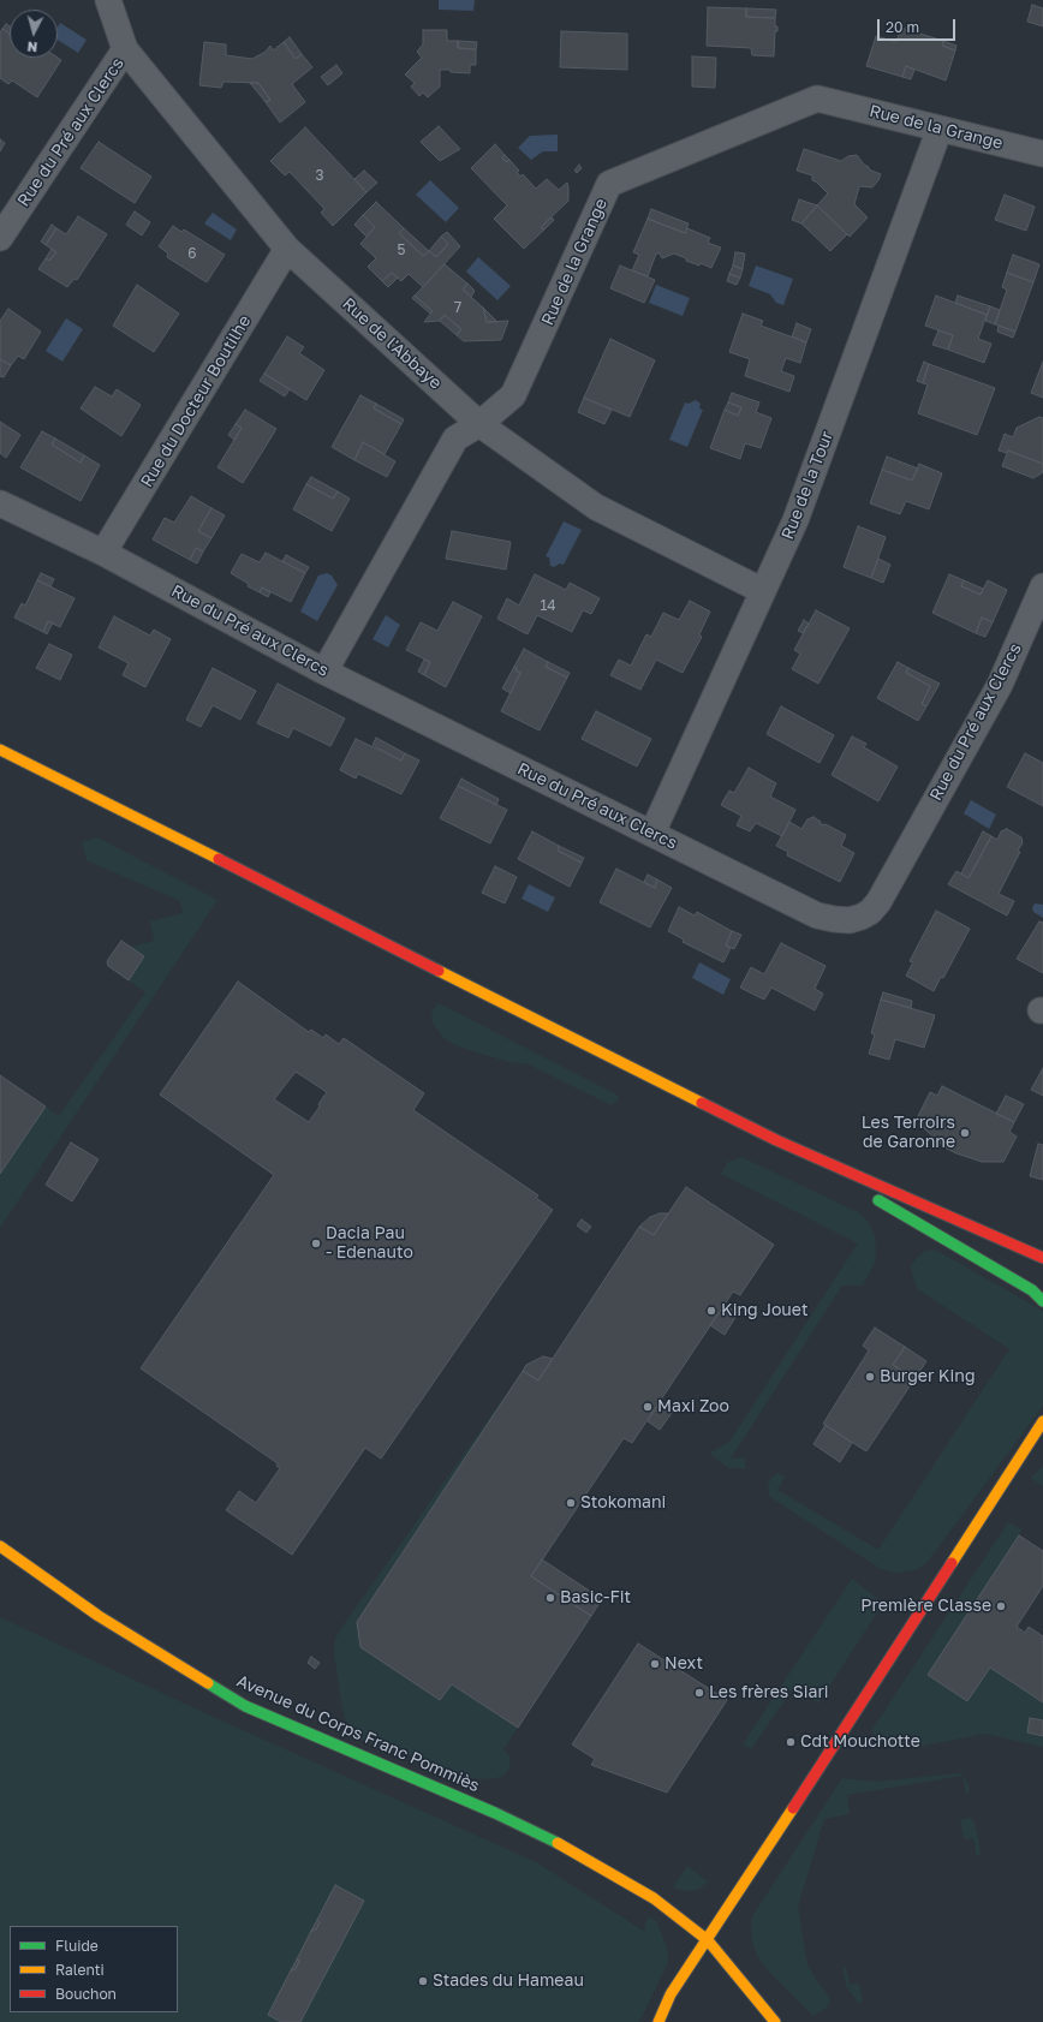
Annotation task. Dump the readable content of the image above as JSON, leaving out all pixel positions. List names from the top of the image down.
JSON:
{
  "streets": {
    "street": [
      "Rue de la Grange",
      "Rue du Pré aux Clercs",
      "Rue de l'Abbaye",
      "Rue du Docteur Boutilhe",
      "Rue de la Tour",
      "Avenue du Corps Franc Pommiès"
    ]
  },
  "crossings": [
    ["Rue de la Grange", "Rue du Pré aux Clercs"],
    ["Rue de la Grange", "Rue de l'Abbaye"],
    ["Rue de la Grange", "Rue de la Tour"],
    ["Rue du Pré aux Clercs", "Rue de l'Abbaye"],
    ["Rue du Pré aux Clercs", "Rue du Docteur Boutilhe"],
    ["Rue du Pré aux Clercs", "Rue de la Tour"],
    ["Rue de l'Abbaye", "Rue du Docteur Boutilhe"],
    ["Rue de l'Abbaye", "Rue de la Tour"]
  ],
  "places": [
    "Les Terroirs de Garonne",
    "Dacia Pau - Edenauto",
    "King Jouet",
    "Burger King",
    "Maxi Zoo",
    "Stokomani",
    "Basic-Fit",
    "Première Classe",
    "Next",
    "Les frères Siari",
    "Cdt Mouchotte",
    "Stades du Hameau"
  ],
  "house_numbers": [
    "3",
    "5",
    "6",
    "7",
    "14"
  ],
  "legend": ["Fluide", "Ralenti", "Bouchon"],
  "scale_bar": "20 m",
  "north": "bottom"
}
